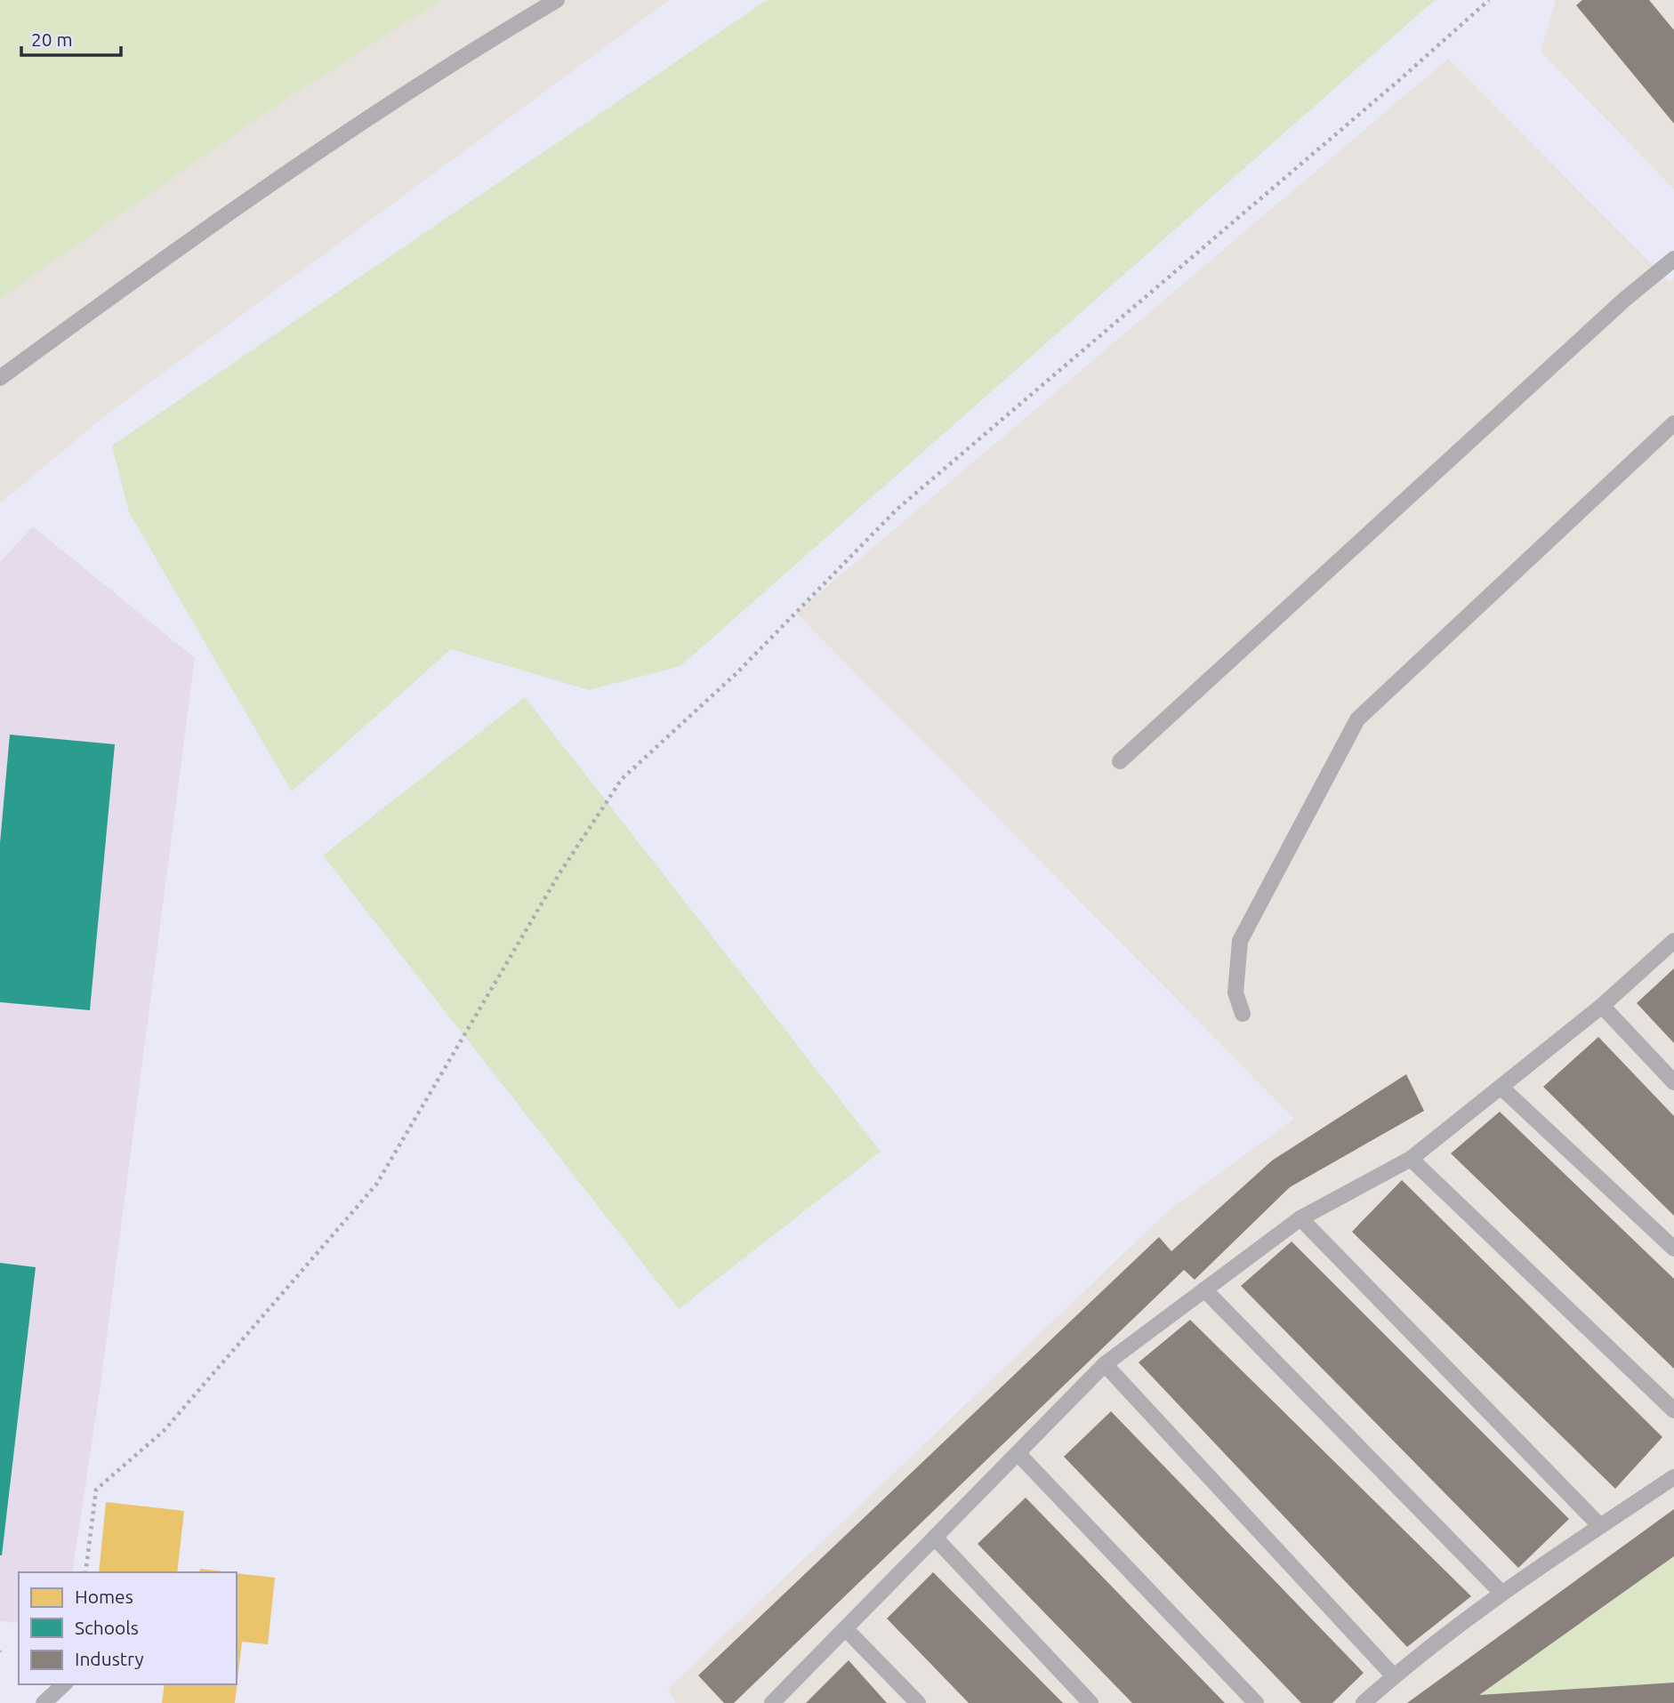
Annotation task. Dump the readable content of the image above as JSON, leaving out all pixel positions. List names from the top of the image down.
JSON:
{
  "legend": ["Homes", "Schools", "Industry"],
  "scale_bar": "20 m"
}
